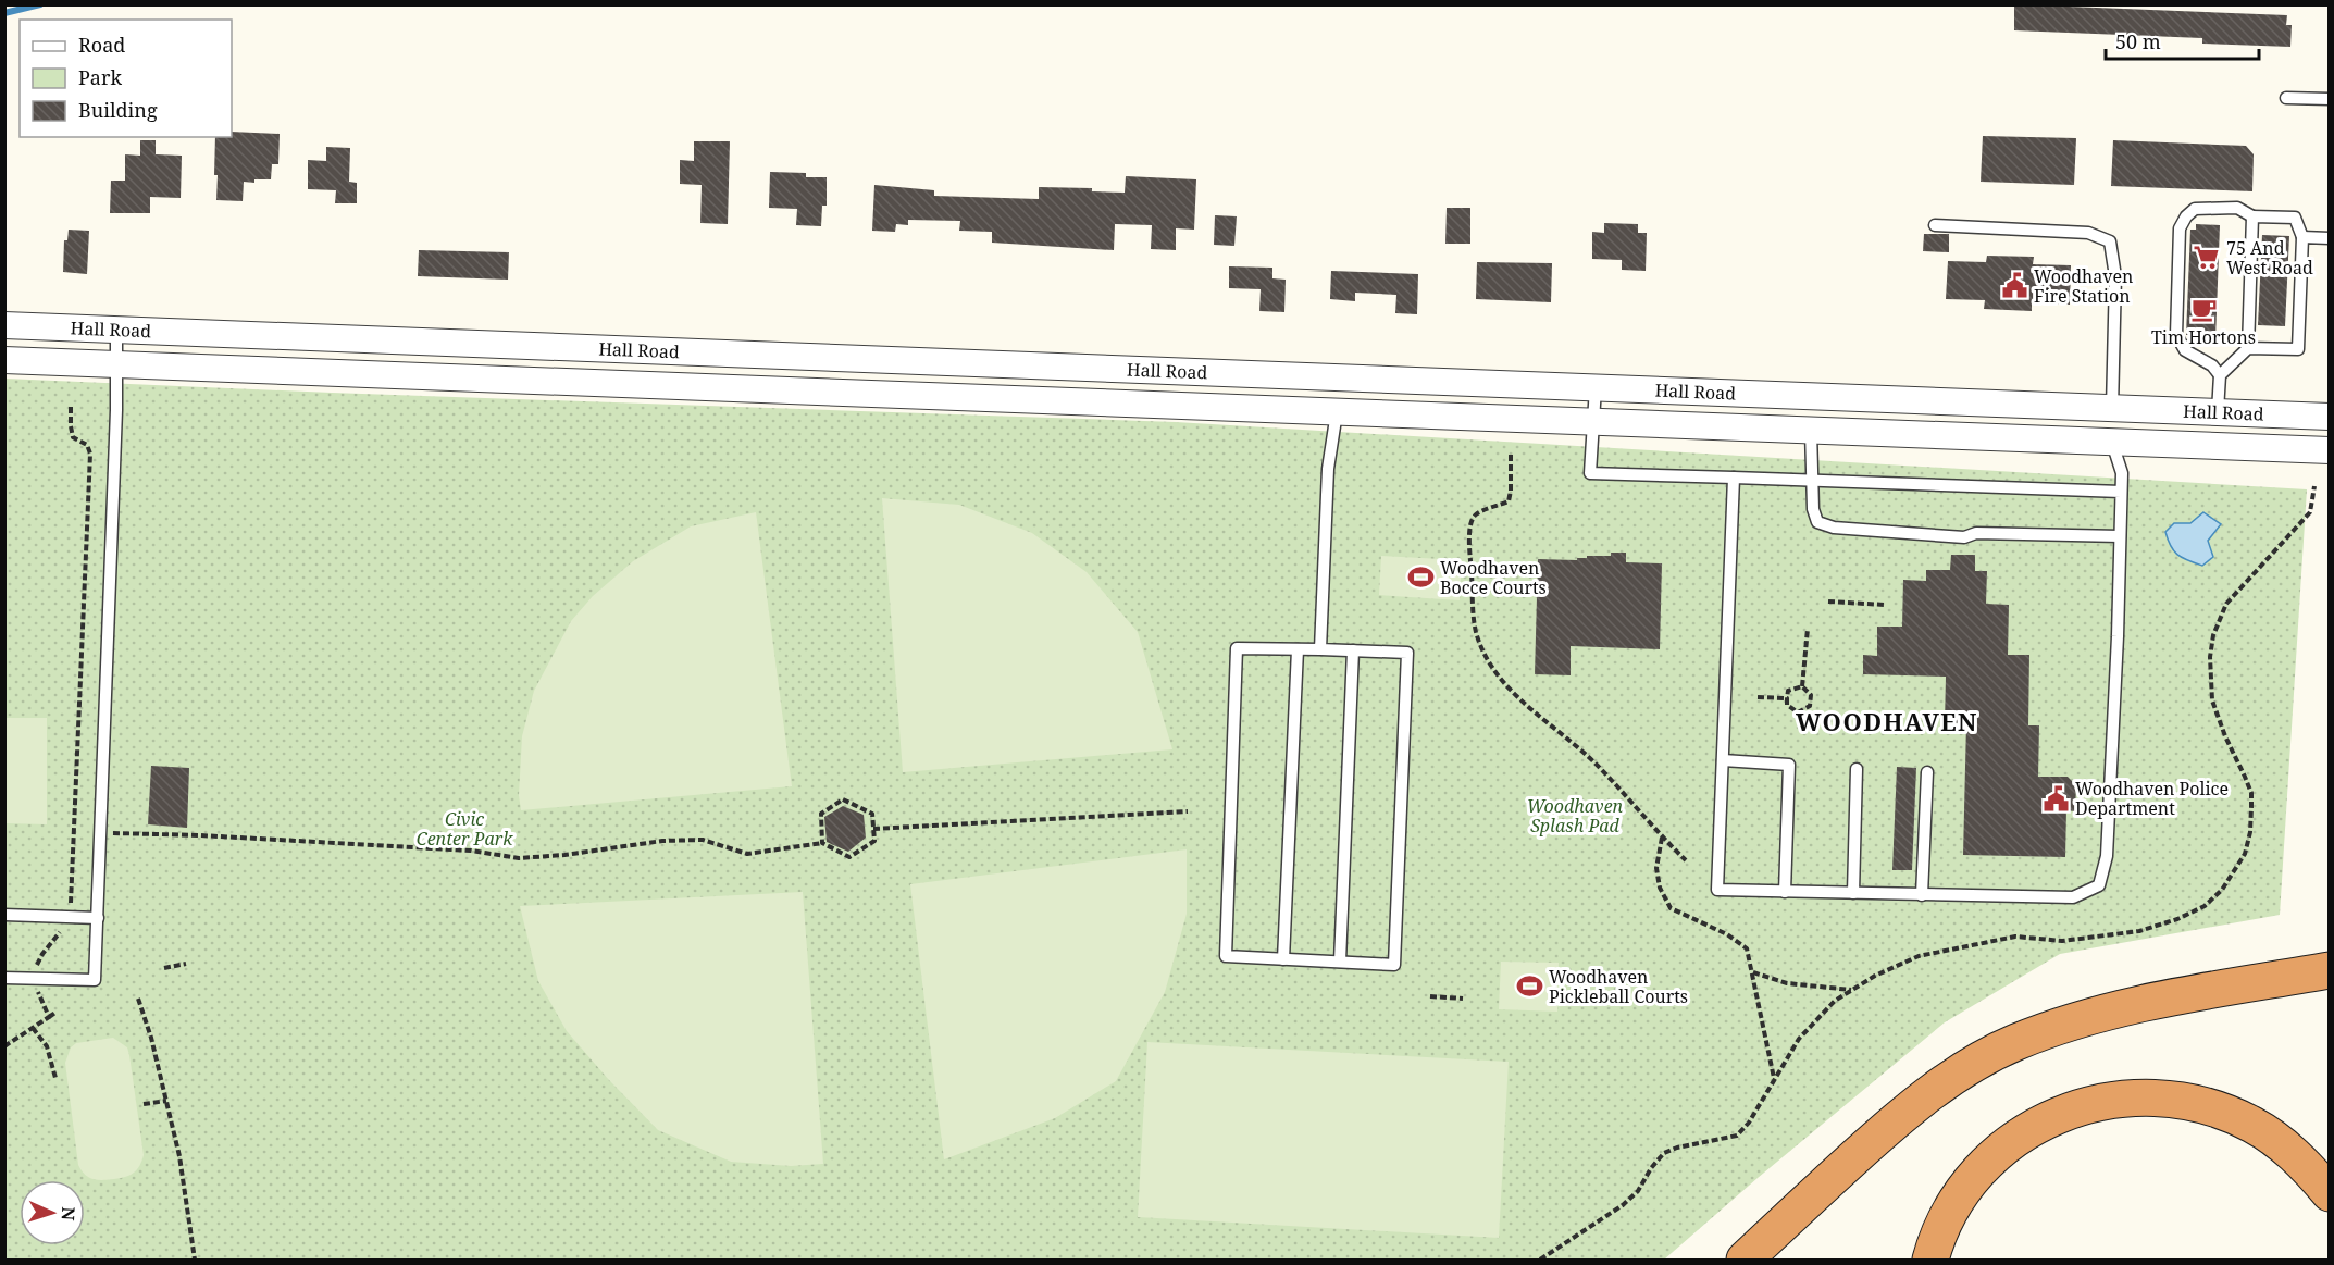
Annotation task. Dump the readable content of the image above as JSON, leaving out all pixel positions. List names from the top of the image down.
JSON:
{
  "streets": {
    "street": ["Hall Road"]
  },
  "districts": ["WOODHAVEN"],
  "parks": ["Woodhaven Splash Pad", "Civic Center Park"],
  "places": {
    "supermarket": ["75 And West Road"],
    "public building": ["Woodhaven Fire Station", "Woodhaven Police Department"],
    "cafe": ["Tim Hortons"],
    "sports": ["Woodhaven Bocce Courts", "Woodhaven Pickleball Courts"]
  },
  "legend": ["Road", "Park", "Building"],
  "scale_bar": "50 m",
  "north": "right"
}
